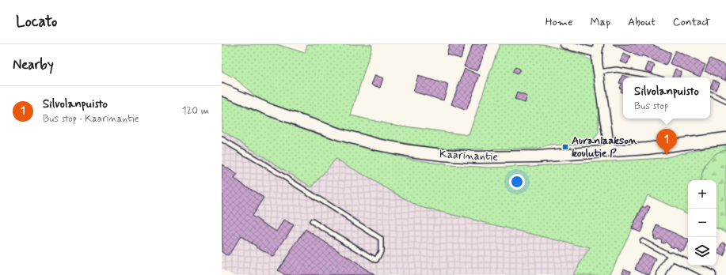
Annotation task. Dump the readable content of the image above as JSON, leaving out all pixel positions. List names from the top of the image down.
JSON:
{
  "streets": {
    "main road": ["Kaarinantie"]
  },
  "places": {
    "transit": ["Auranlaakson koulutie P"]
  },
  "page": {
    "header": "Locato",
    "nav": [
      "Home",
      "Map",
      "About",
      "Contact"
    ],
    "heading": "Nearby",
    "popup": ["Silvolanpuisto", "Bus stop"],
    "list": [
      {
        "mark": "1",
        "name": "Silvolanpuisto",
        "note": "Bus stop · Kaarinantie",
        "value": "120 m"
      }
    ],
    "pins": "1",
    "map_buttons": ["+", "−"]
  }
}
